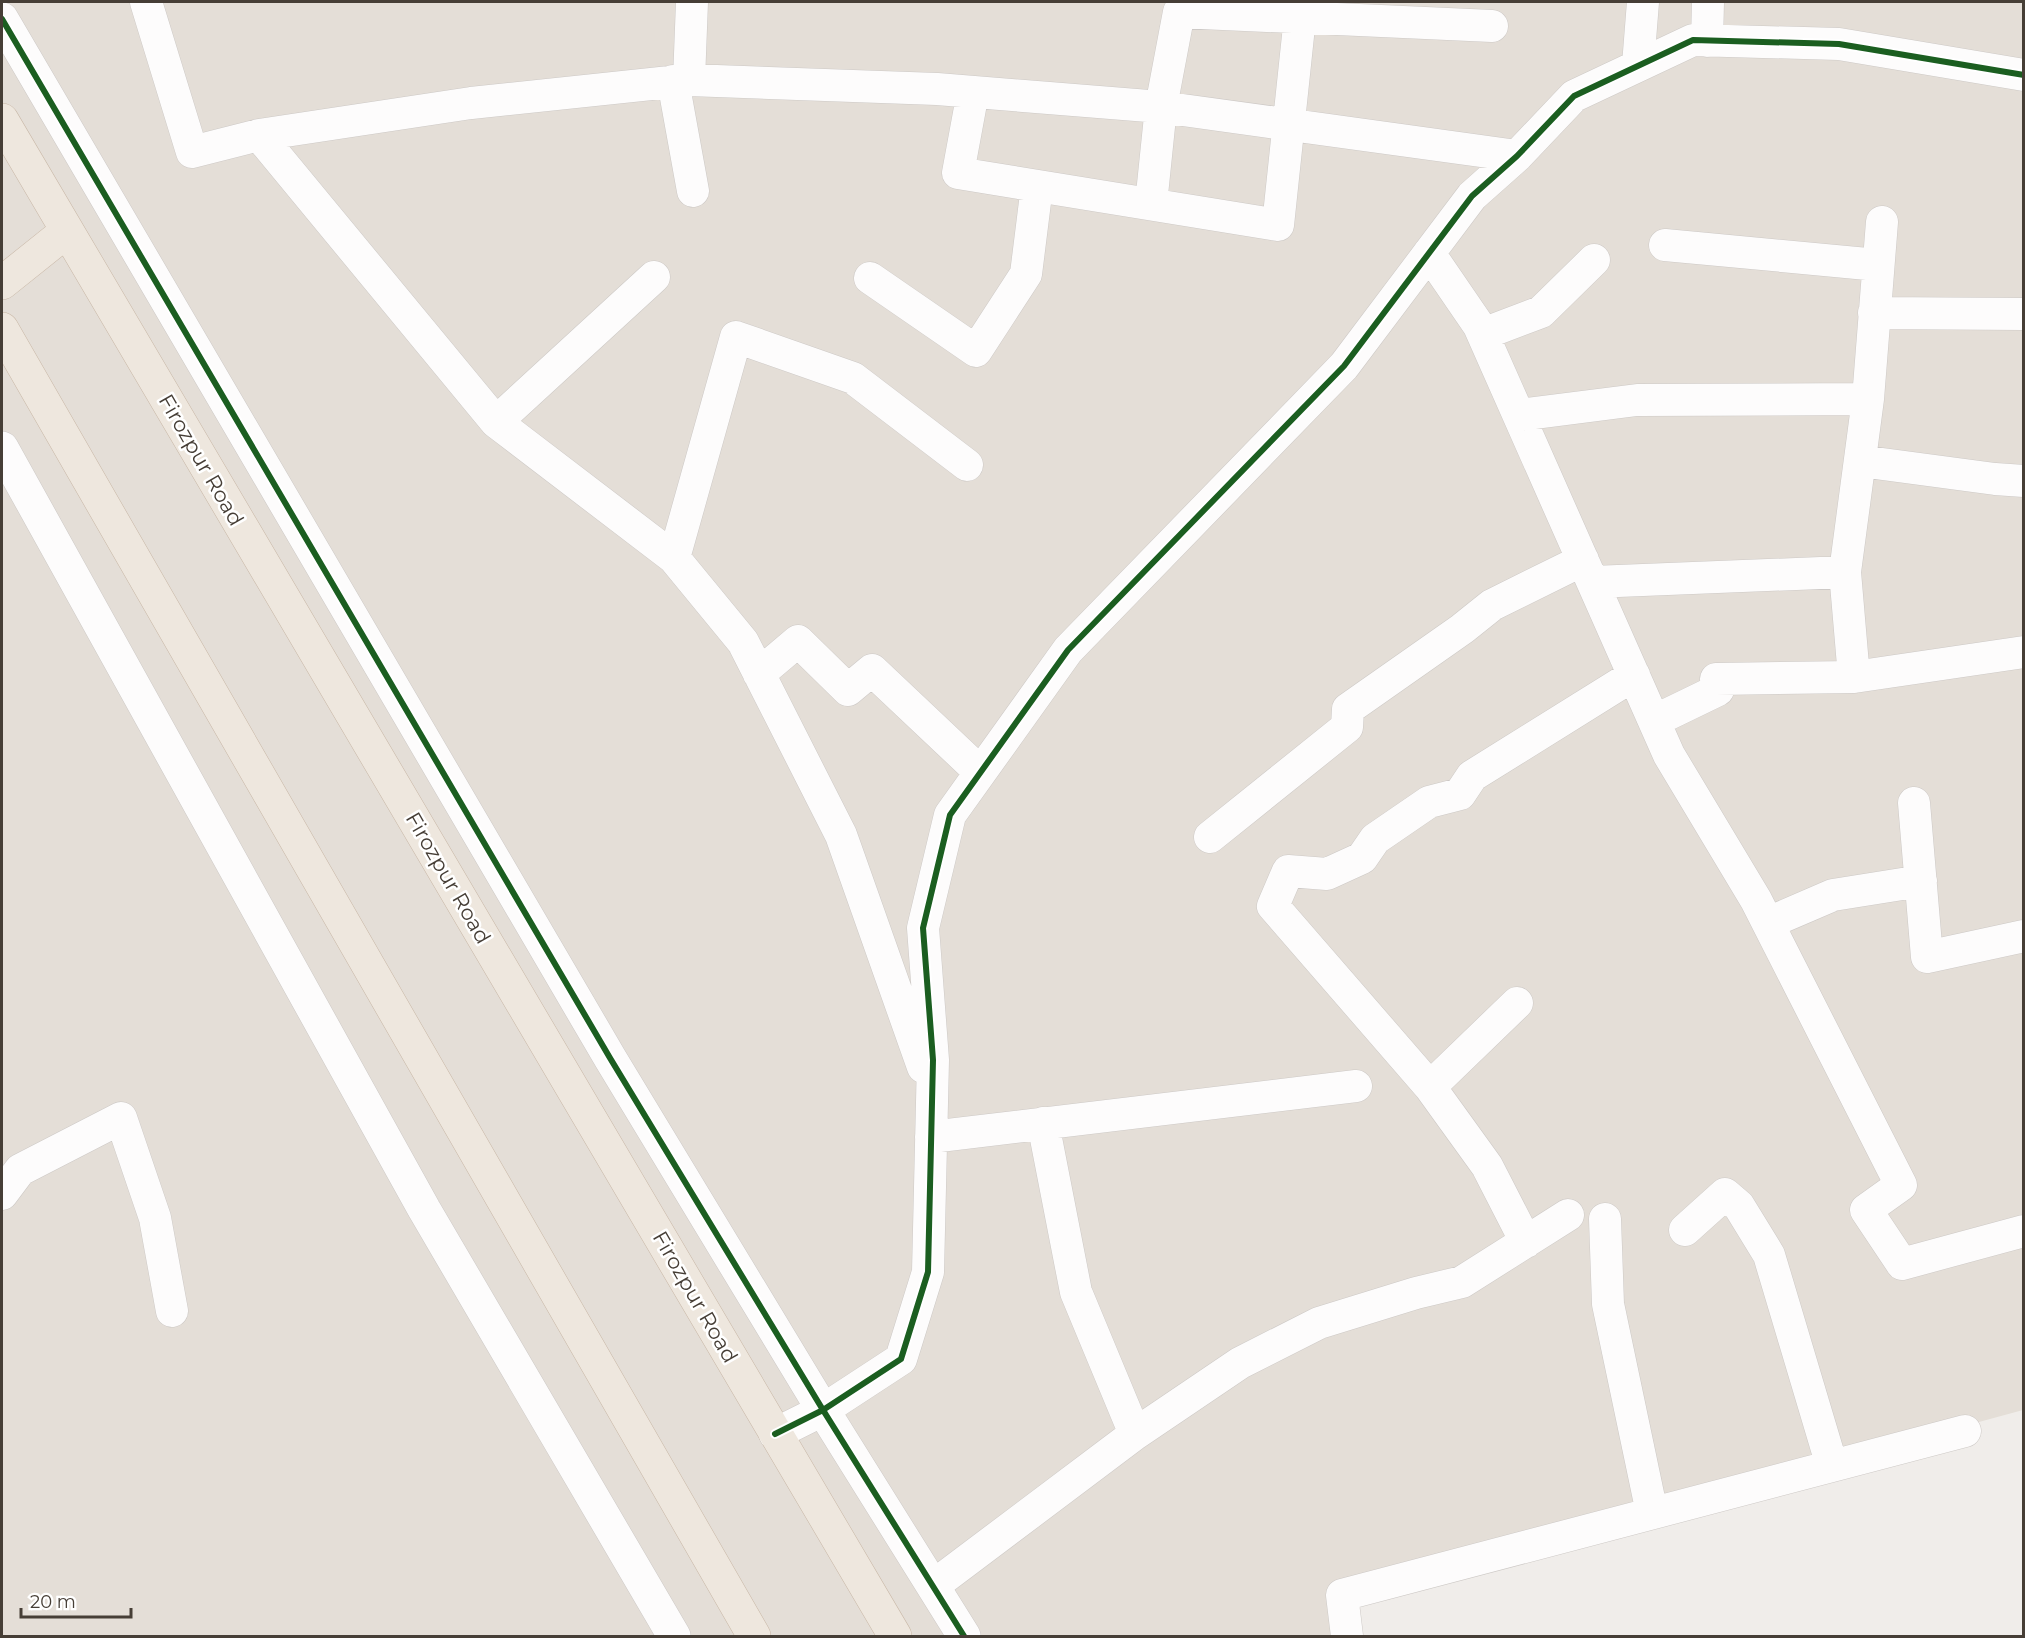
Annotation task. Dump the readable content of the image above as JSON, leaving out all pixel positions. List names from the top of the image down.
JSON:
{
  "streets": {
    "highway": ["Firozpur Road"]
  },
  "scale_bar": "20 m"
}
